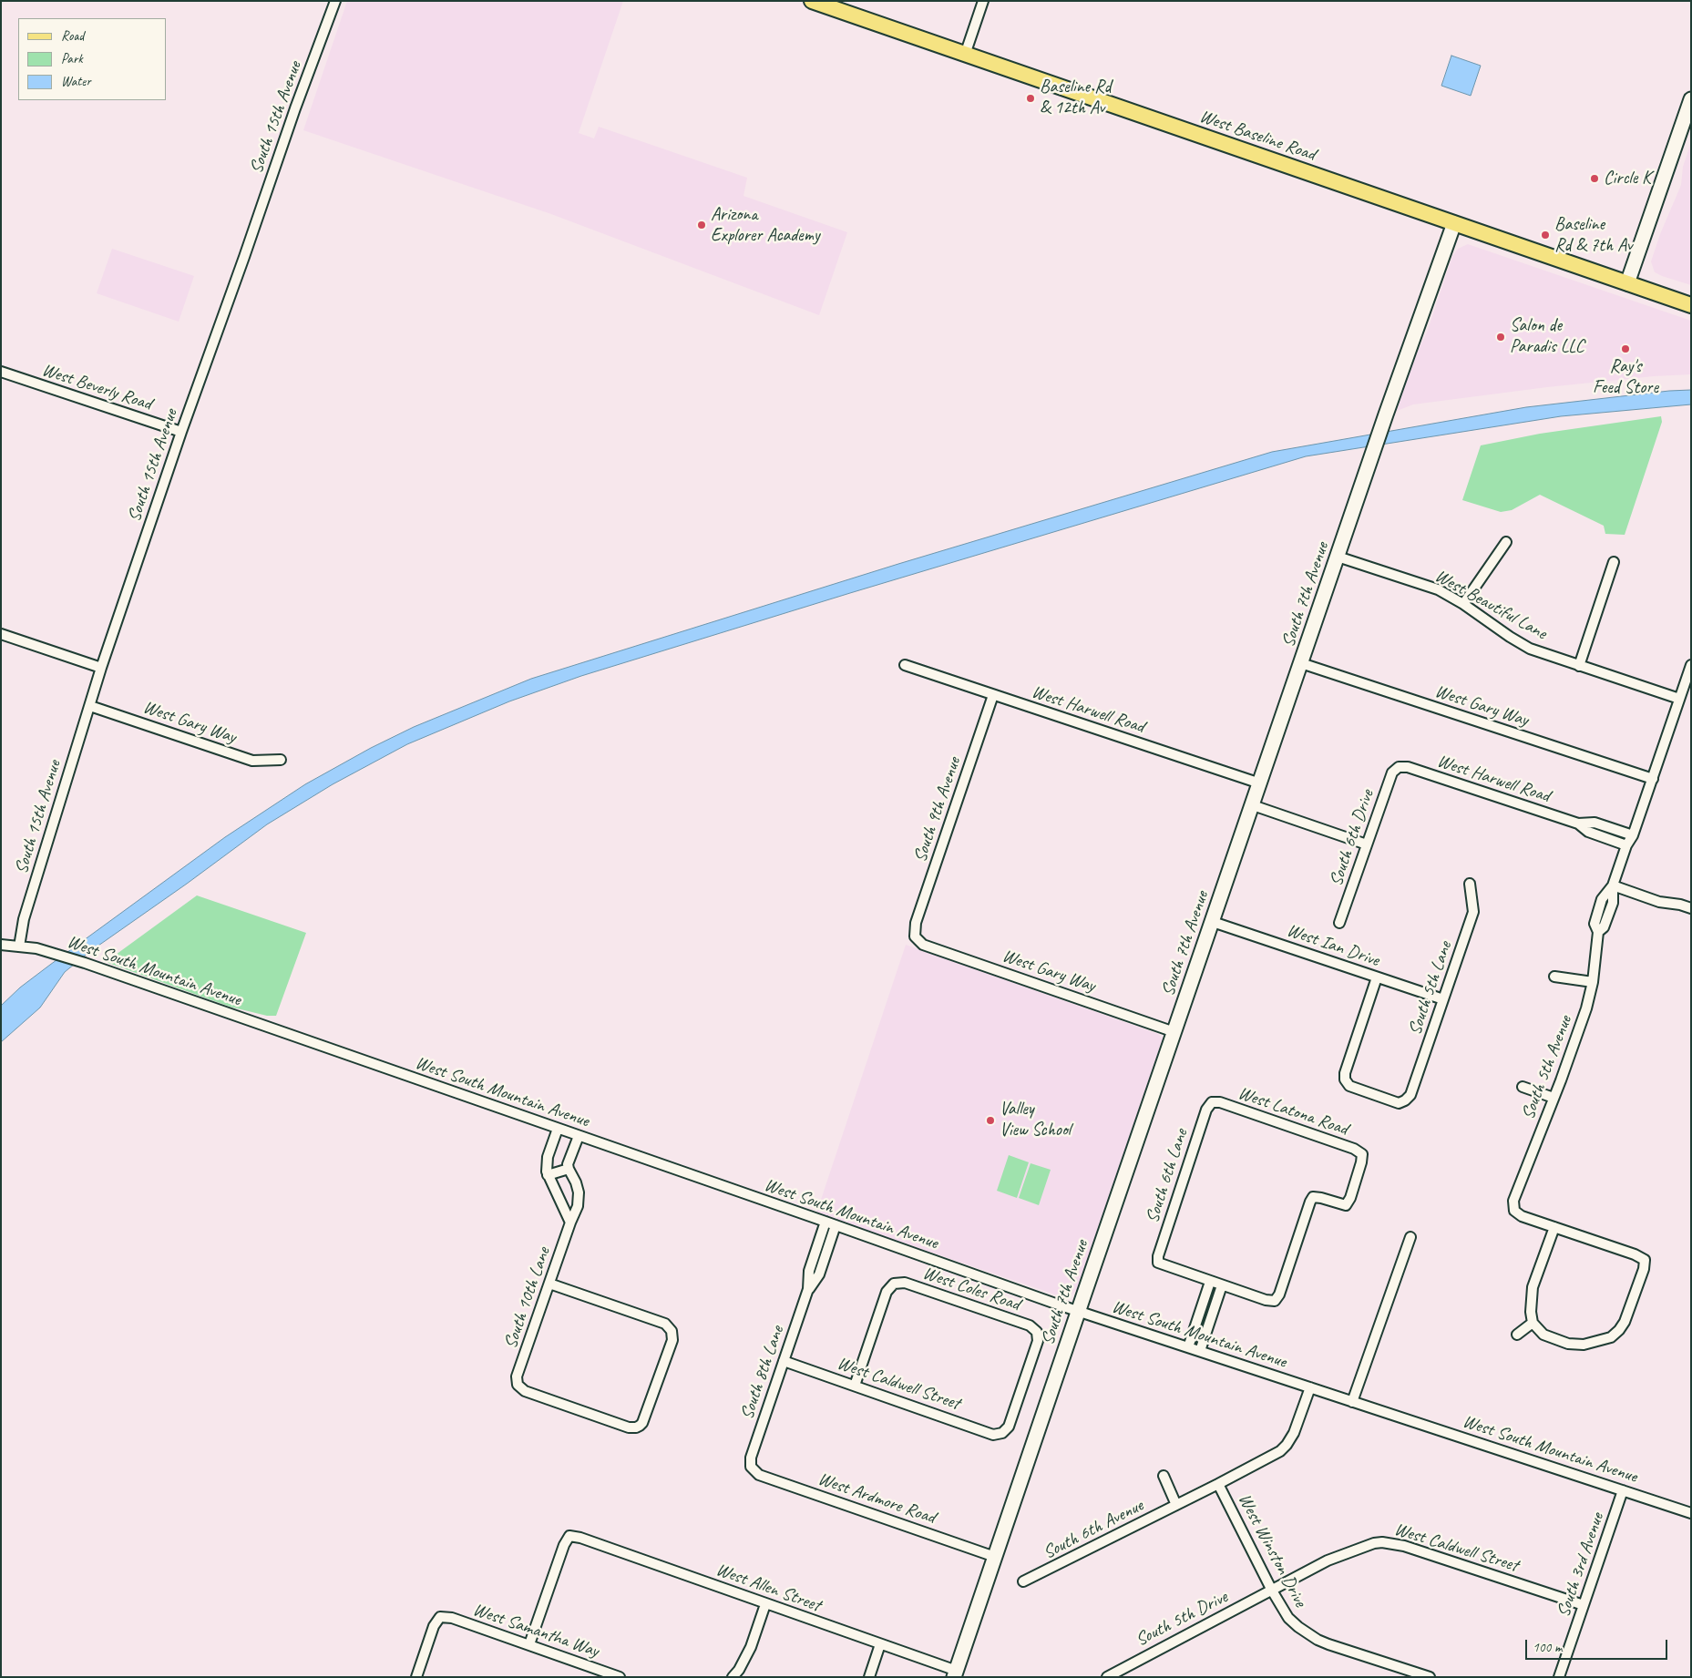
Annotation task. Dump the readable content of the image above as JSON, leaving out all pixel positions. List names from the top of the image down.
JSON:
{
  "streets": {
    "main road": ["West Baseline Road"],
    "street": [
      "South 15th Avenue",
      "West Beverly Road",
      "South 7th Avenue",
      "West Beautiful Lane",
      "West Gary Way",
      "West Harwell Road",
      "South 9th Avenue",
      "South 6th Drive",
      "West Ian Drive",
      "West South Mountain Avenue",
      "South 5th Lane",
      "South 5th Avenue",
      "West Latona Road",
      "South 6th Lane",
      "West Coles Road",
      "South 10th Lane",
      "South 8th Lane",
      "West Caldwell Street",
      "West Ardmore Road",
      "South 6th Avenue",
      "West Winston Drive",
      "South 3rd Avenue",
      "West Allen Street",
      "South 5th Drive",
      "West Samantha Way"
    ]
  },
  "crossings": [
    ["South 15th Avenue", "West Beverly Road"],
    ["South 15th Avenue", "West Gary Way"],
    ["South 15th Avenue", "West South Mountain Avenue"],
    ["West Baseline Road", "South 7th Avenue"],
    ["South 7th Avenue", "West Beautiful Lane"],
    ["South 7th Avenue", "West Gary Way"],
    ["South 7th Avenue", "West Harwell Road"],
    ["South 7th Avenue", "West Ian Drive"],
    ["South 7th Avenue", "West South Mountain Avenue"],
    ["South 7th Avenue", "West Ardmore Road"],
    ["South 7th Avenue", "West Allen Street"],
    ["West Beautiful Lane", "South 5th Avenue"],
    ["West Gary Way", "South 9th Avenue"],
    ["West Gary Way", "South 5th Avenue"],
    ["West Harwell Road", "South 9th Avenue"],
    ["West Harwell Road", "South 6th Drive"],
    ["West Harwell Road", "South 5th Avenue"],
    ["West Ian Drive", "South 5th Lane"],
    ["West South Mountain Avenue", "South 8th Lane"],
    ["West South Mountain Avenue", "South 6th Avenue"],
    ["West South Mountain Avenue", "South 3rd Avenue"],
    ["West Latona Road", "South 6th Lane"],
    ["West Coles Road", "West Caldwell Street"],
    ["South 8th Lane", "West Caldwell Street"],
    ["South 8th Lane", "West Ardmore Road"],
    ["West Caldwell Street", "West Winston Drive"],
    ["West Caldwell Street", "South 3rd Avenue"],
    ["West Caldwell Street", "South 5th Drive"],
    ["South 6th Avenue", "West Winston Drive"],
    ["West Winston Drive", "South 5th Drive"],
    ["West Allen Street", "West Samantha Way"]
  ],
  "places": [
    "Baseline Rd & 12th Av",
    "Circle K",
    "Arizona Explorer Academy",
    "Baseline Rd & 7th Av",
    "Salon de Paradis LLC",
    "Ray's Feed Store",
    "Valley View School"
  ],
  "legend": ["Road", "Park", "Water"],
  "scale_bar": "100 m"
}
